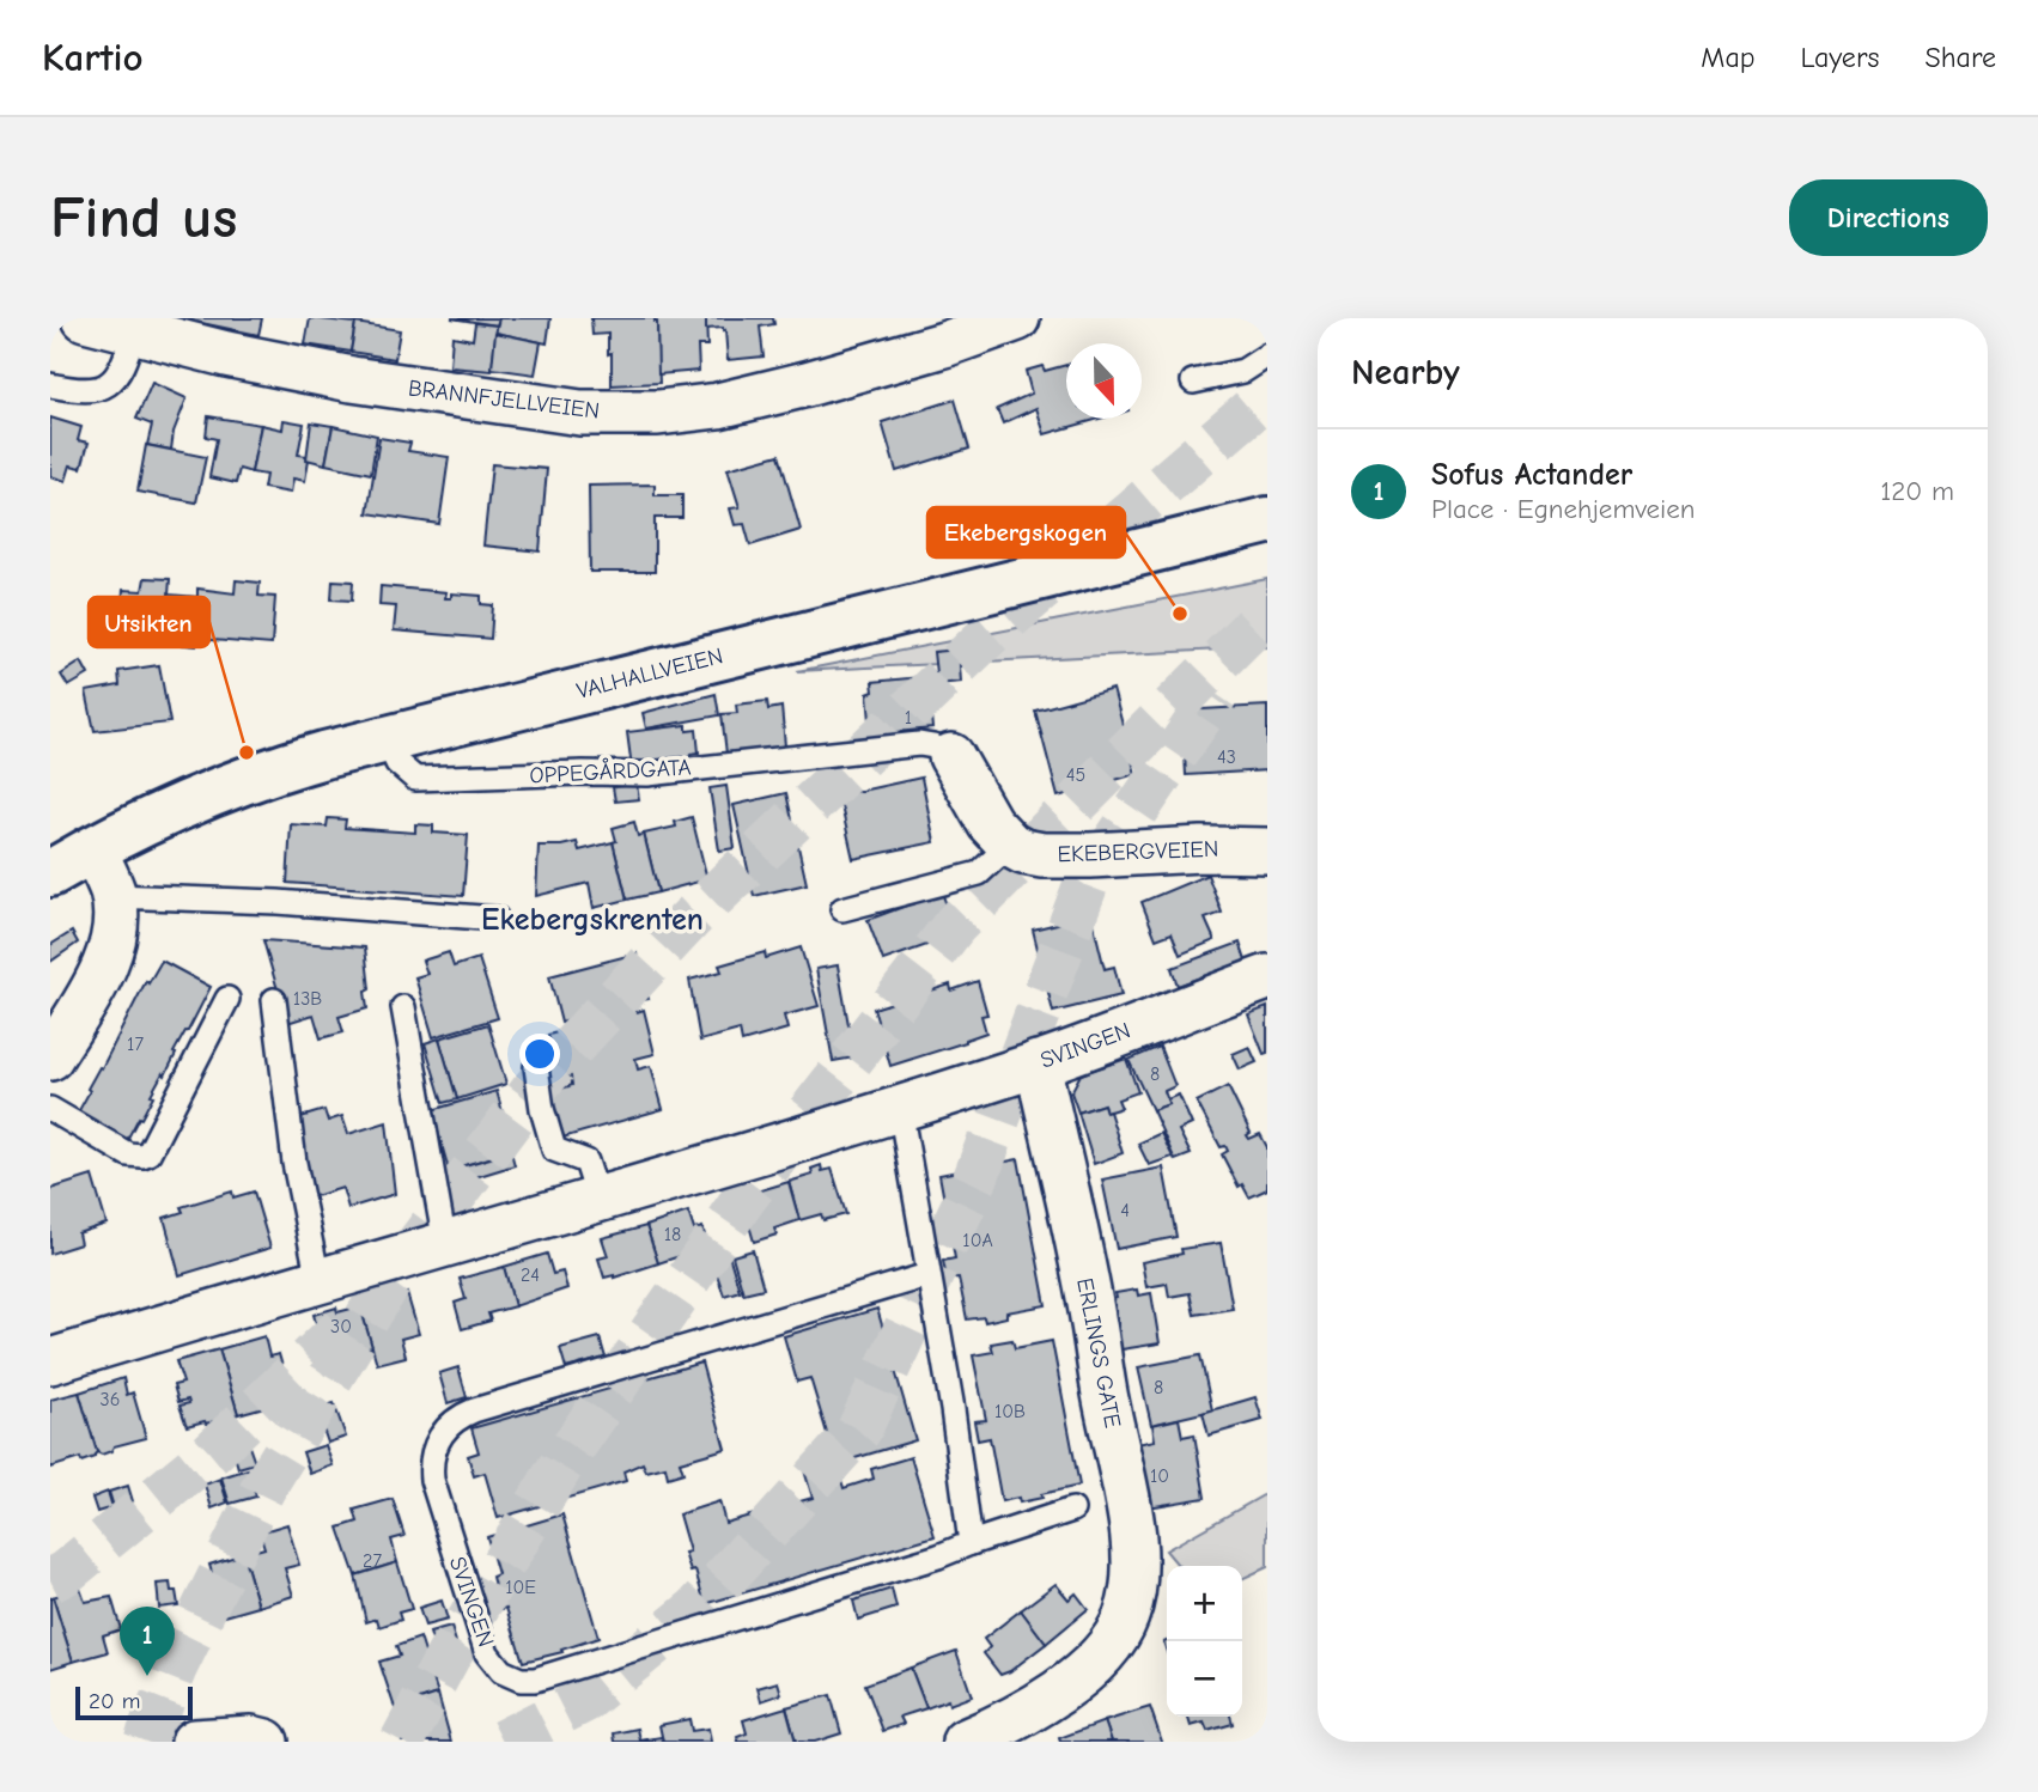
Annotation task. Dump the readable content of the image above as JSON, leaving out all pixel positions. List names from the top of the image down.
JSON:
{
  "streets": {
    "street": [
      "BRANNFJELLVEIEN",
      "VALHALLVEIEN",
      "EKEBERGVEIEN",
      "SVINGEN",
      "ERLINGS GATE"
    ],
    "lane": ["OPPEGÅRDGATA"]
  },
  "crossings": [
    ["VALHALLVEIEN", "OPPEGÅRDGATA"],
    ["SVINGEN", "ERLINGS GATE"]
  ],
  "districts": ["Ekebergskrenten"],
  "places": ["Ekebergskogen", "Utsikten"],
  "house_numbers": [
    "1",
    "43",
    "45",
    "13B",
    "17",
    "8",
    "4",
    "18",
    "10A",
    "24",
    "30",
    "8",
    "36",
    "10B",
    "10",
    "27",
    "10E"
  ],
  "scale_bar": "20 m",
  "north": "bottom",
  "page": {
    "header": "Kartio",
    "nav": ["Map", "Layers", "Share"],
    "buttons": "Directions",
    "title": "Find us",
    "heading": "Nearby",
    "list": [
      {
        "mark": "1",
        "name": "Sofus Actander",
        "note": "Place · Egnehjemveien",
        "value": "120 m"
      }
    ],
    "map_buttons": ["+", "−"],
    "pins": "1",
    "scale": "20 m"
  }
}
